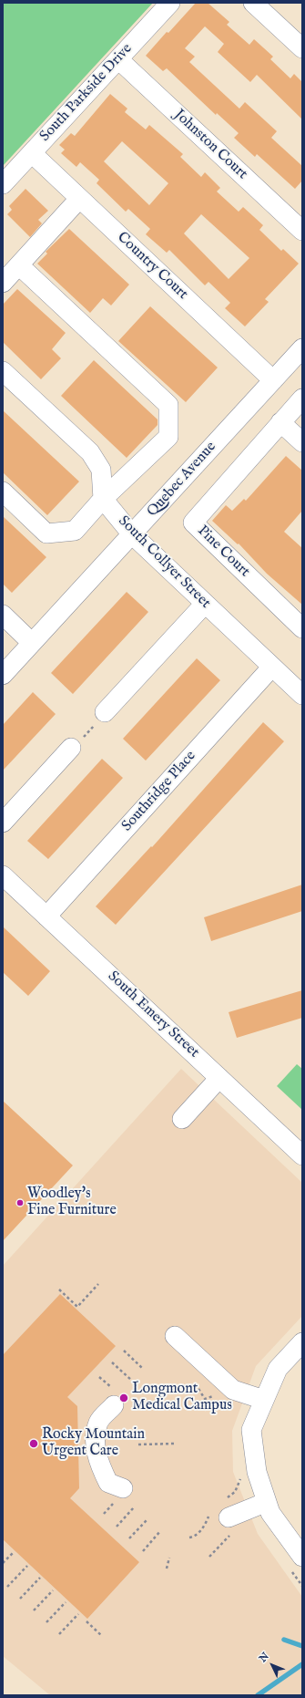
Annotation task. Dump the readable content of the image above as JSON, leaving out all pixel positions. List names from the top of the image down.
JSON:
{
  "streets": {
    "street": [
      "South Parkside Drive",
      "Johnston Court",
      "Country Court",
      "Quebec Avenue",
      "Pine Court",
      "South Collyer Street",
      "Southridge Place",
      "South Emery Street"
    ]
  },
  "crossings": [
    ["South Parkside Drive", "Johnston Court"],
    ["South Parkside Drive", "Country Court"],
    ["Country Court", "Quebec Avenue"],
    ["Quebec Avenue", "South Collyer Street"],
    ["South Collyer Street", "Southridge Place"],
    ["Southridge Place", "South Emery Street"]
  ],
  "places": ["Woodley's Fine Furniture", "Longmont Medical Campus", "Rocky Mountain Urgent Care"],
  "north": "top left"
}
